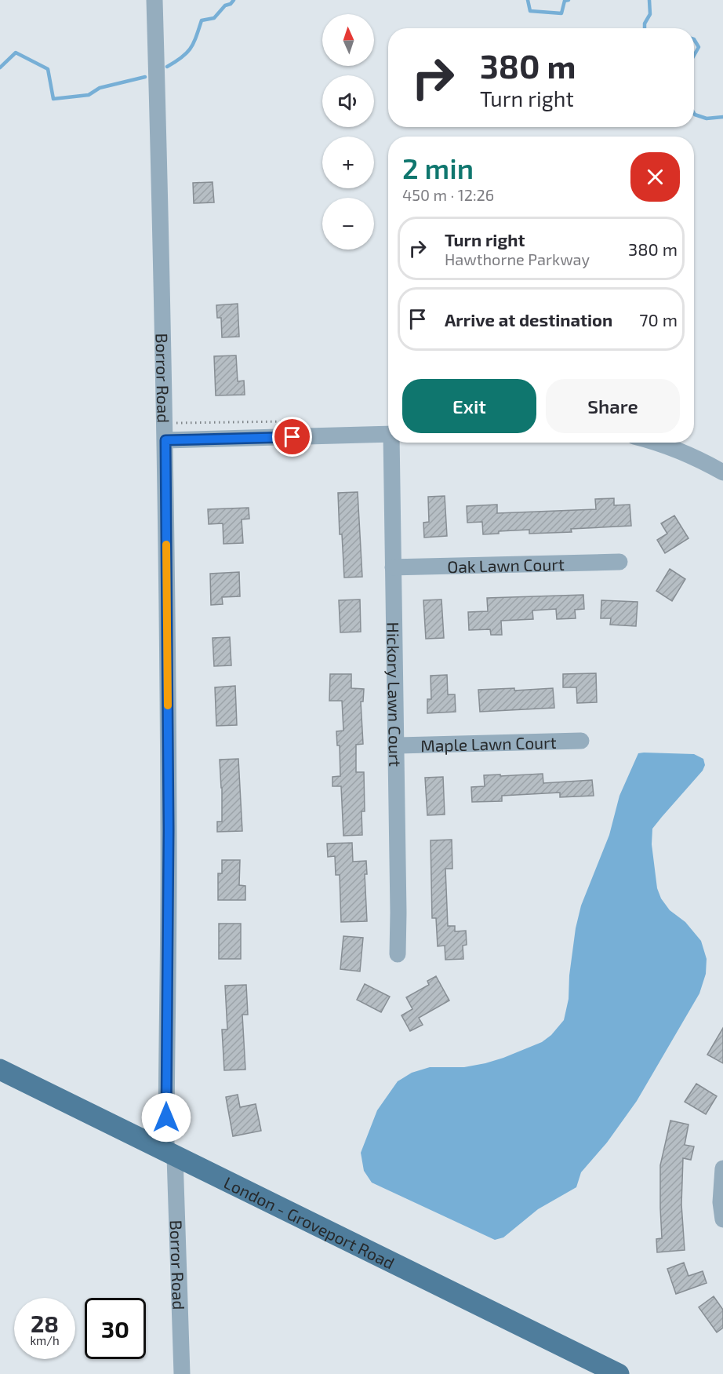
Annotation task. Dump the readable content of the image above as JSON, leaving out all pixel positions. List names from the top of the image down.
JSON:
{
  "streets": {
    "main road": ["London - Groveport Road"],
    "street": [
      "Borror Road",
      "Oak Lawn Court",
      "Hickory Lawn Court",
      "Maple Lawn Court"
    ]
  },
  "crossings": [
    ["Borror Road", "London - Groveport Road"],
    ["Oak Lawn Court", "Hickory Lawn Court"],
    ["Hickory Lawn Court", "Maple Lawn Court"]
  ],
  "north": "top",
  "page": {
    "map_buttons": ["+", "−"],
    "turn": ["380 m", "Turn right"],
    "heading": ["2 min", "450 m · 12:26"],
    "list": [
      {
        "name": "Turn right",
        "note": "Hawthorne Parkway",
        "value": "380 m"
      },
      {
        "name": "Arrive at destination",
        "value": "70 m"
      }
    ],
    "buttons": ["Exit", "Share"],
    "speed": "28 km/h",
    "limit": "30"
  }
}
